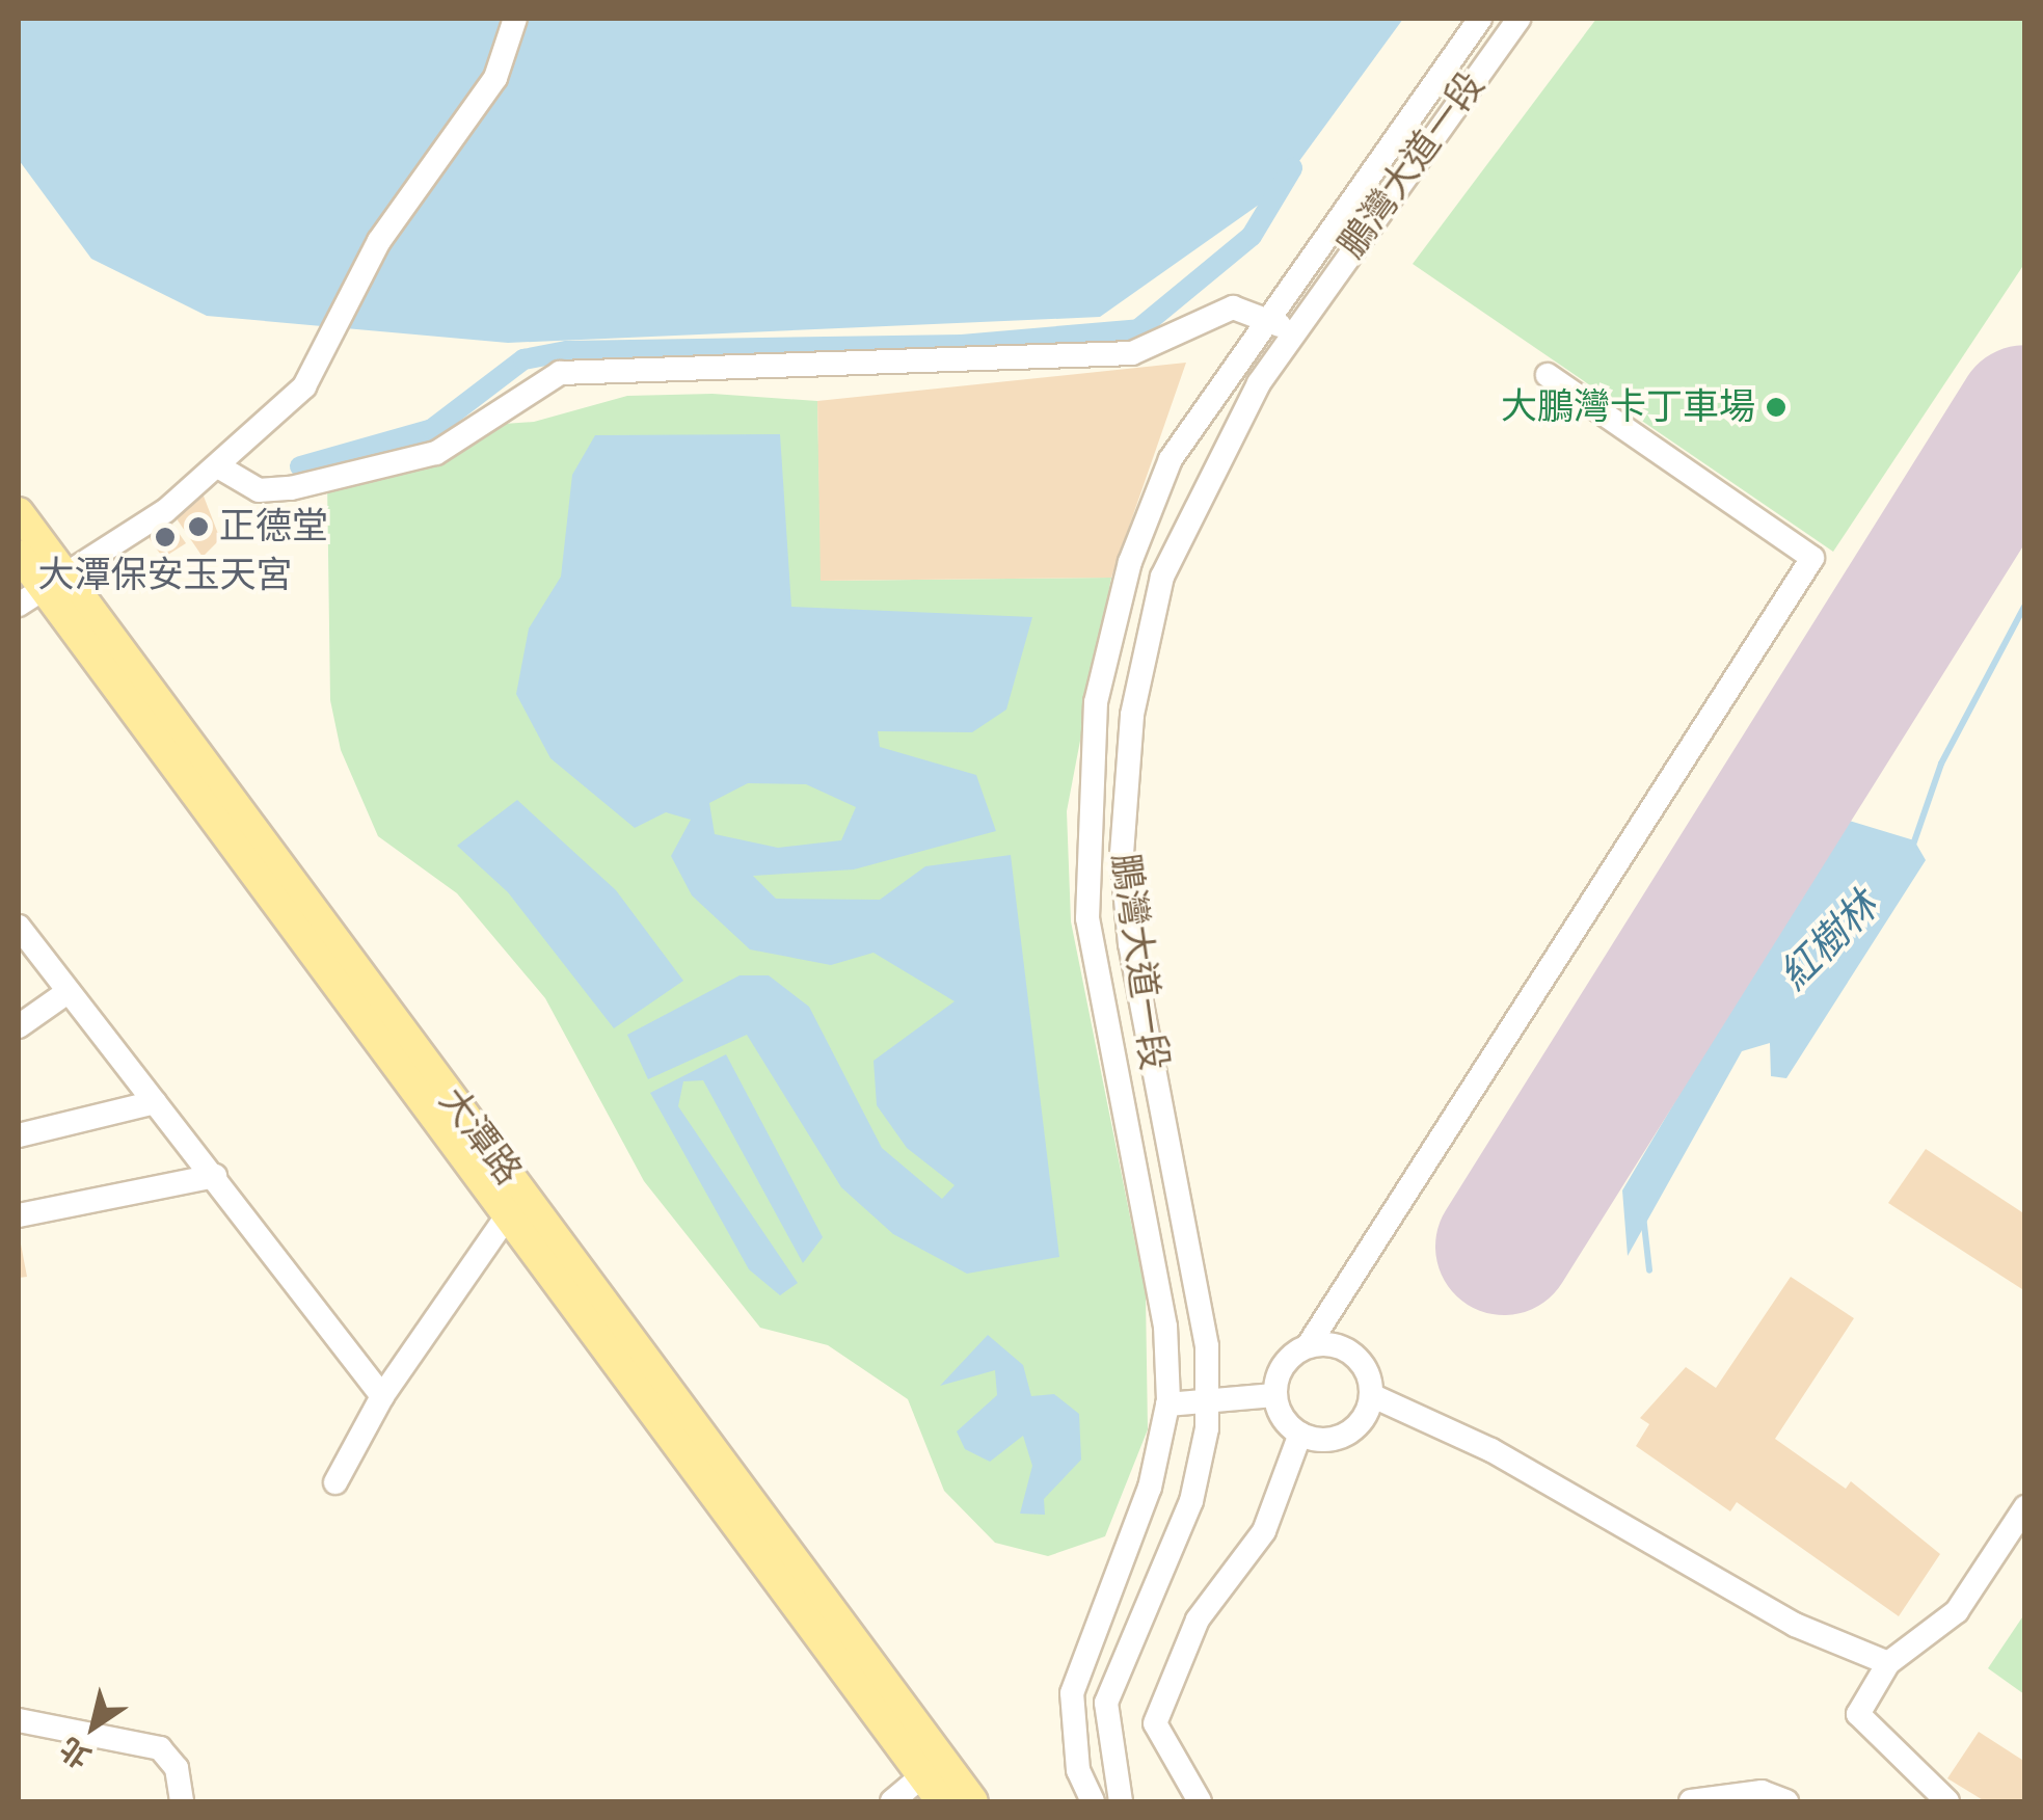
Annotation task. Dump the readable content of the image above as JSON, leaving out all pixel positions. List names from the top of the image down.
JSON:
{
  "streets": {
    "main road": ["大潭路"],
    "street": ["鵬灣大道一段"]
  },
  "water": ["紅樹林"],
  "places": ["大鵬灣卡丁車場", "正德堂", "大潭保安玉天宮"],
  "north": "bottom left"
}
